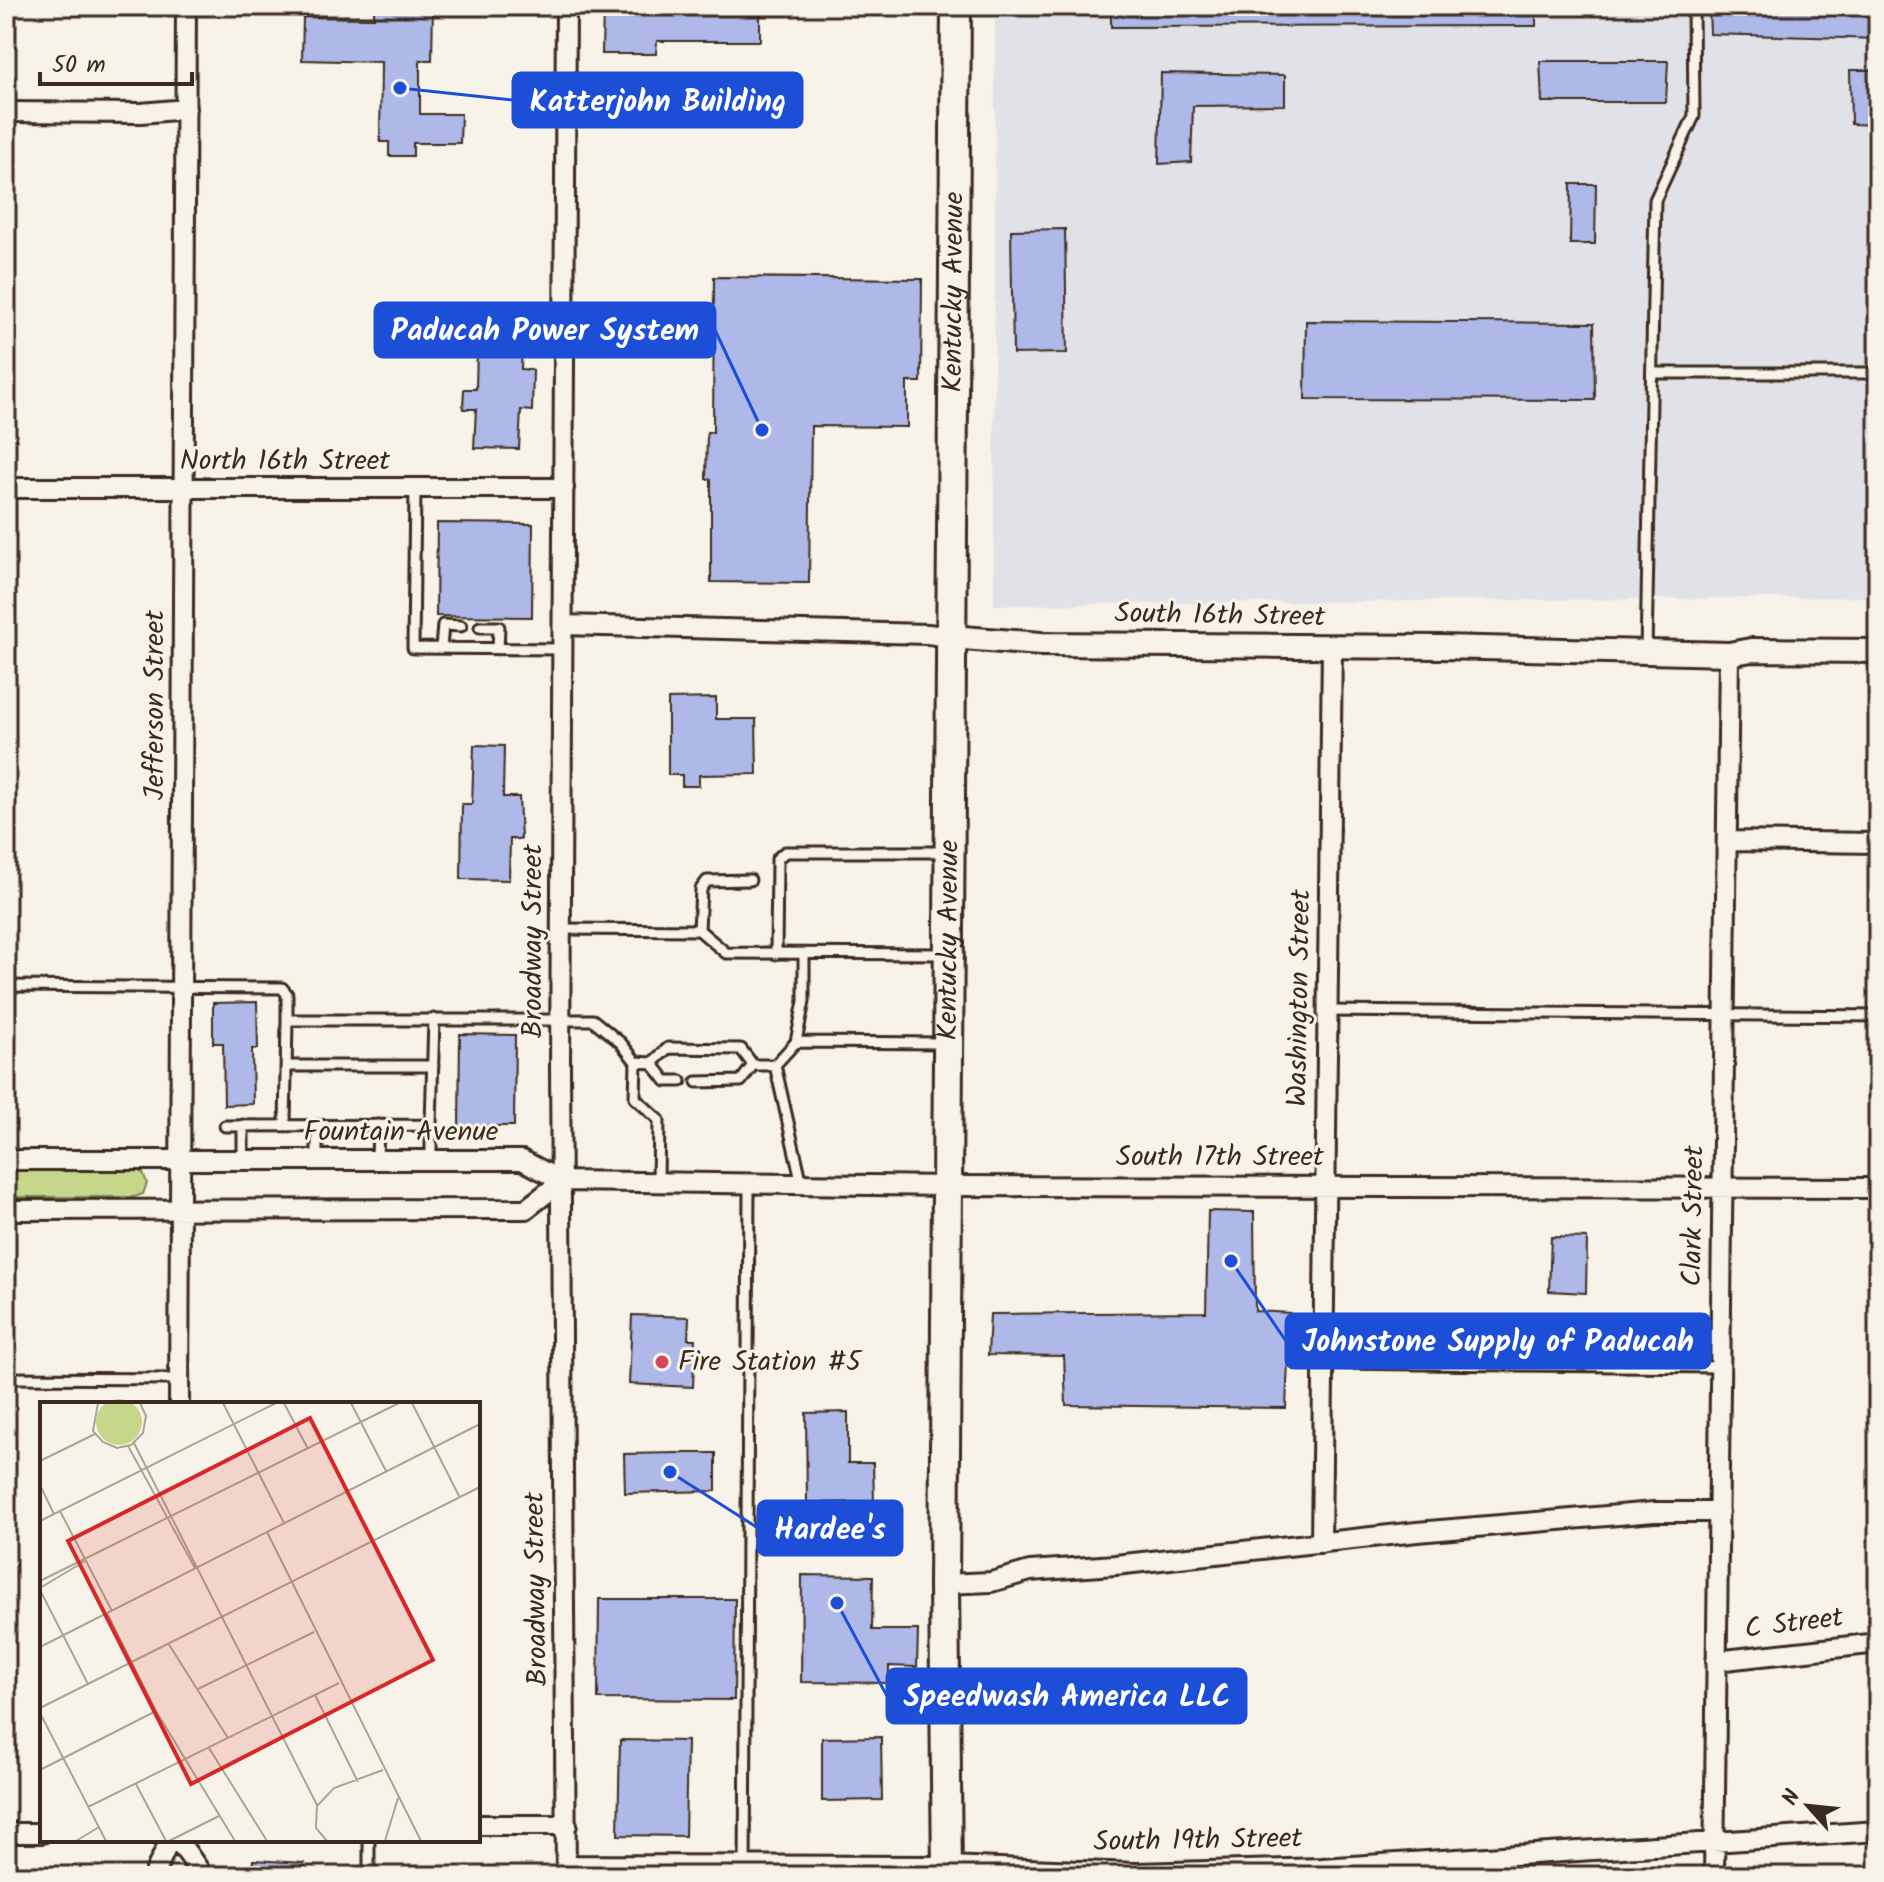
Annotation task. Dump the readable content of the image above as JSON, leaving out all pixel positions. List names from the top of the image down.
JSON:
{
  "streets": {
    "main road": ["Kentucky Avenue"],
    "street": [
      "North 16th Street",
      "South 16th Street",
      "Jefferson Street",
      "Broadway Street",
      "Washington Street",
      "Fountain Avenue",
      "South 17th Street",
      "Clark Street",
      "C Street",
      "South 19th Street"
    ]
  },
  "crossings": [
    ["Kentucky Avenue", "South 16th Street"],
    ["Kentucky Avenue", "South 17th Street"],
    ["Kentucky Avenue", "South 19th Street"],
    ["North 16th Street", "Jefferson Street"],
    ["North 16th Street", "Broadway Street"],
    ["South 16th Street", "Broadway Street"],
    ["South 16th Street", "Washington Street"],
    ["South 16th Street", "Clark Street"],
    ["Jefferson Street", "Fountain Avenue"],
    ["Broadway Street", "Fountain Avenue"],
    ["Broadway Street", "South 17th Street"],
    ["Broadway Street", "South 19th Street"],
    ["Washington Street", "South 17th Street"],
    ["Fountain Avenue", "South 17th Street"],
    ["South 17th Street", "Clark Street"],
    ["Clark Street", "C Street"],
    ["Clark Street", "South 19th Street"]
  ],
  "places": [
    "Katterjohn Building",
    "Paducah Power System",
    "Johnstone Supply of Paducah",
    "Fire Station #5",
    "Hardee's",
    "Speedwash America LLC"
  ],
  "scale_bar": "50 m",
  "north": "top left"
}
